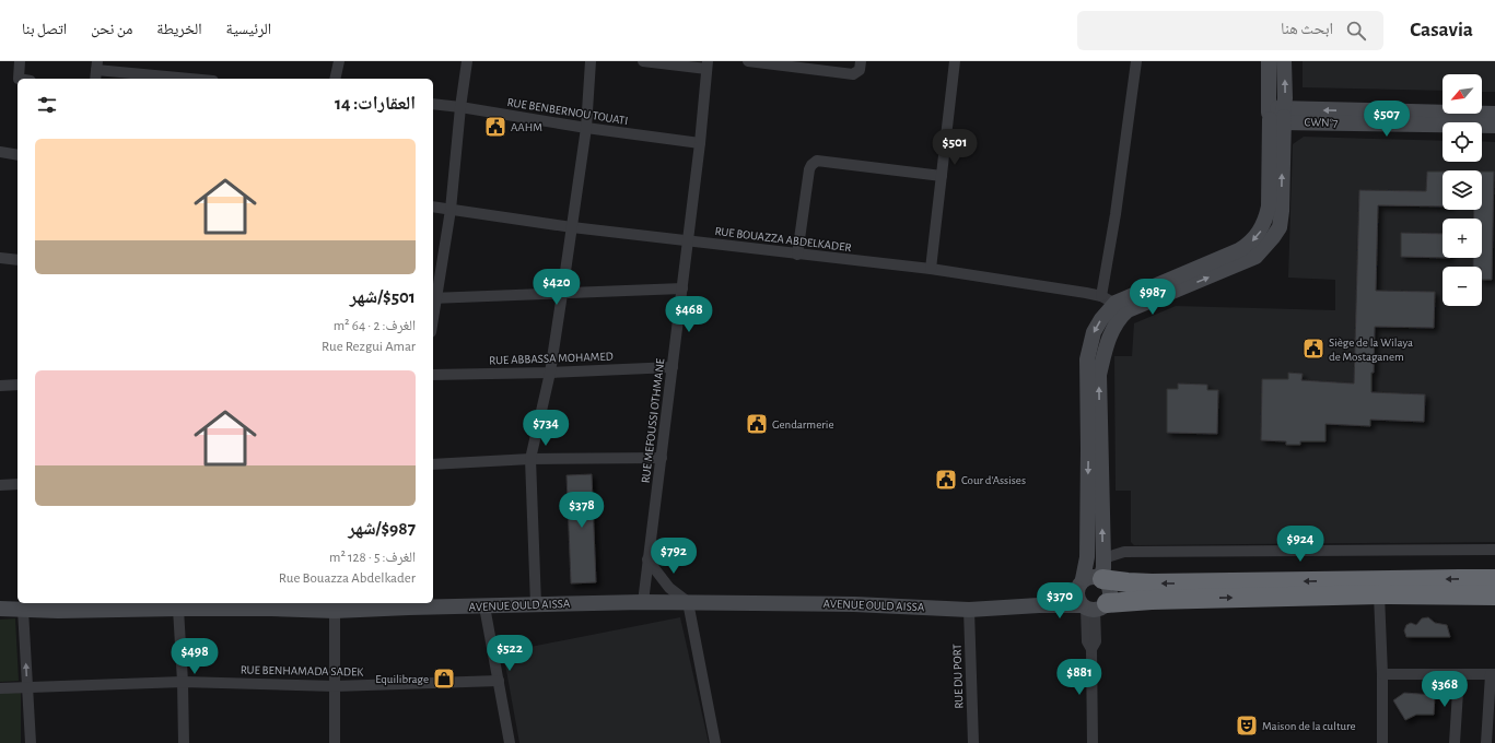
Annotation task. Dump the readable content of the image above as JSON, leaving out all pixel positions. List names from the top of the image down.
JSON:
{
  "streets": {
    "main road": ["CWN°7", "AVENUE OULD AISSA"],
    "street": [
      "RUE BENBERNOU TOUATI",
      "RUE BOUAZZA ABDELKADER",
      "RUE ABBASSA MOHAMED",
      "RUE MEFOUSSI OTHMANE",
      "RUE BENHAMADA SADEK",
      "RUE DU PORT"
    ]
  },
  "crossings": [
    ["RUE BENBERNOU TOUATI", "RUE MEFOUSSI OTHMANE"],
    ["RUE BOUAZZA ABDELKADER", "RUE MEFOUSSI OTHMANE"],
    ["RUE ABBASSA MOHAMED", "RUE MEFOUSSI OTHMANE"],
    ["RUE MEFOUSSI OTHMANE", "AVENUE OULD AISSA"],
    ["AVENUE OULD AISSA", "RUE DU PORT"]
  ],
  "places": {
    "public building": [
      "AAHM",
      "Siège de la Wilaya de Mostaganem",
      "Gendarmerie",
      "Cour d'Assises"
    ],
    "shop": ["Equilibrage"],
    "theatre": ["Maison de la culture"]
  },
  "north": "bottom left",
  "page": {
    "header": "Casavia",
    "search": "ابحث هنا",
    "nav": [
      "الرئيسية",
      "الخريطة",
      "من نحن",
      "اتصل بنا"
    ],
    "map_buttons": ["+", "−"],
    "heading": "العقارات: 14",
    "price": [
      "$507",
      "$501",
      "$420",
      "$987",
      "$468",
      "$734",
      "$378",
      "$924",
      "$792",
      "$370",
      "$522",
      "$498",
      "$881",
      "$368"
    ],
    "list": [
      {
        "name": "$501/شهر",
        "note": "الغرف: 2 · 64 m² · Rue Rezgui Amar"
      },
      {
        "name": "$987/شهر",
        "note": "الغرف: 5 · 128 m² · Rue Bouazza Abdelkader"
      }
    ]
  }
}
